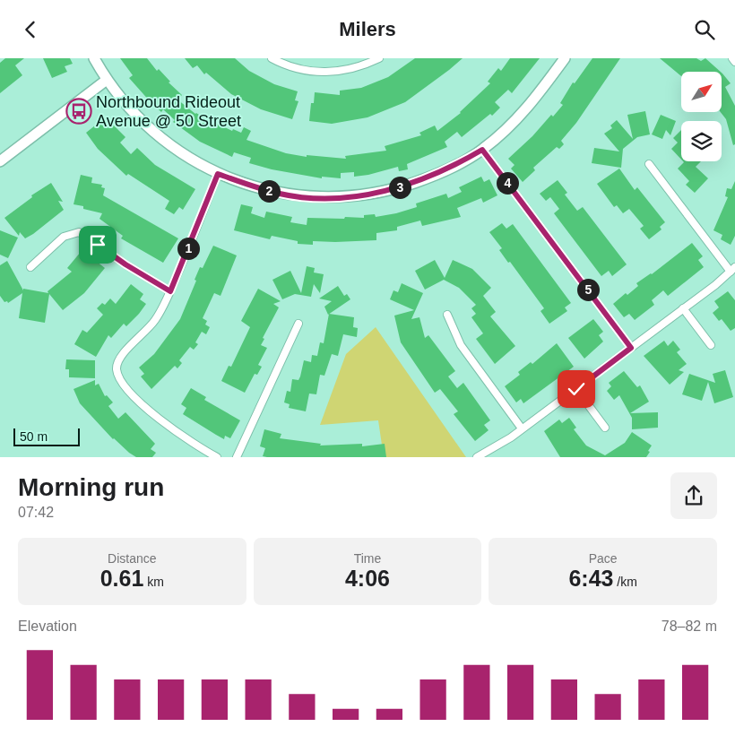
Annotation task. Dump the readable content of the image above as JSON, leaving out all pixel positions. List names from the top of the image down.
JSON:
{
  "places": {
    "bus stop": ["Northbound Rideout Avenue @ 50 Street"]
  },
  "scale_bar": "50 m",
  "north": "top right",
  "page": {
    "header": "Milers",
    "pins": [
      "4",
      "3",
      "2",
      "1",
      "5"
    ],
    "scale": "50 m",
    "heading": ["Morning run", "07:42"],
    "stats": [
      ["Distance", "0.61 km"],
      ["Time", "4:06"],
      ["Pace", "6:43 /km"]
    ],
    "chart": ["Elevation", "78–82 m"]
  }
}
